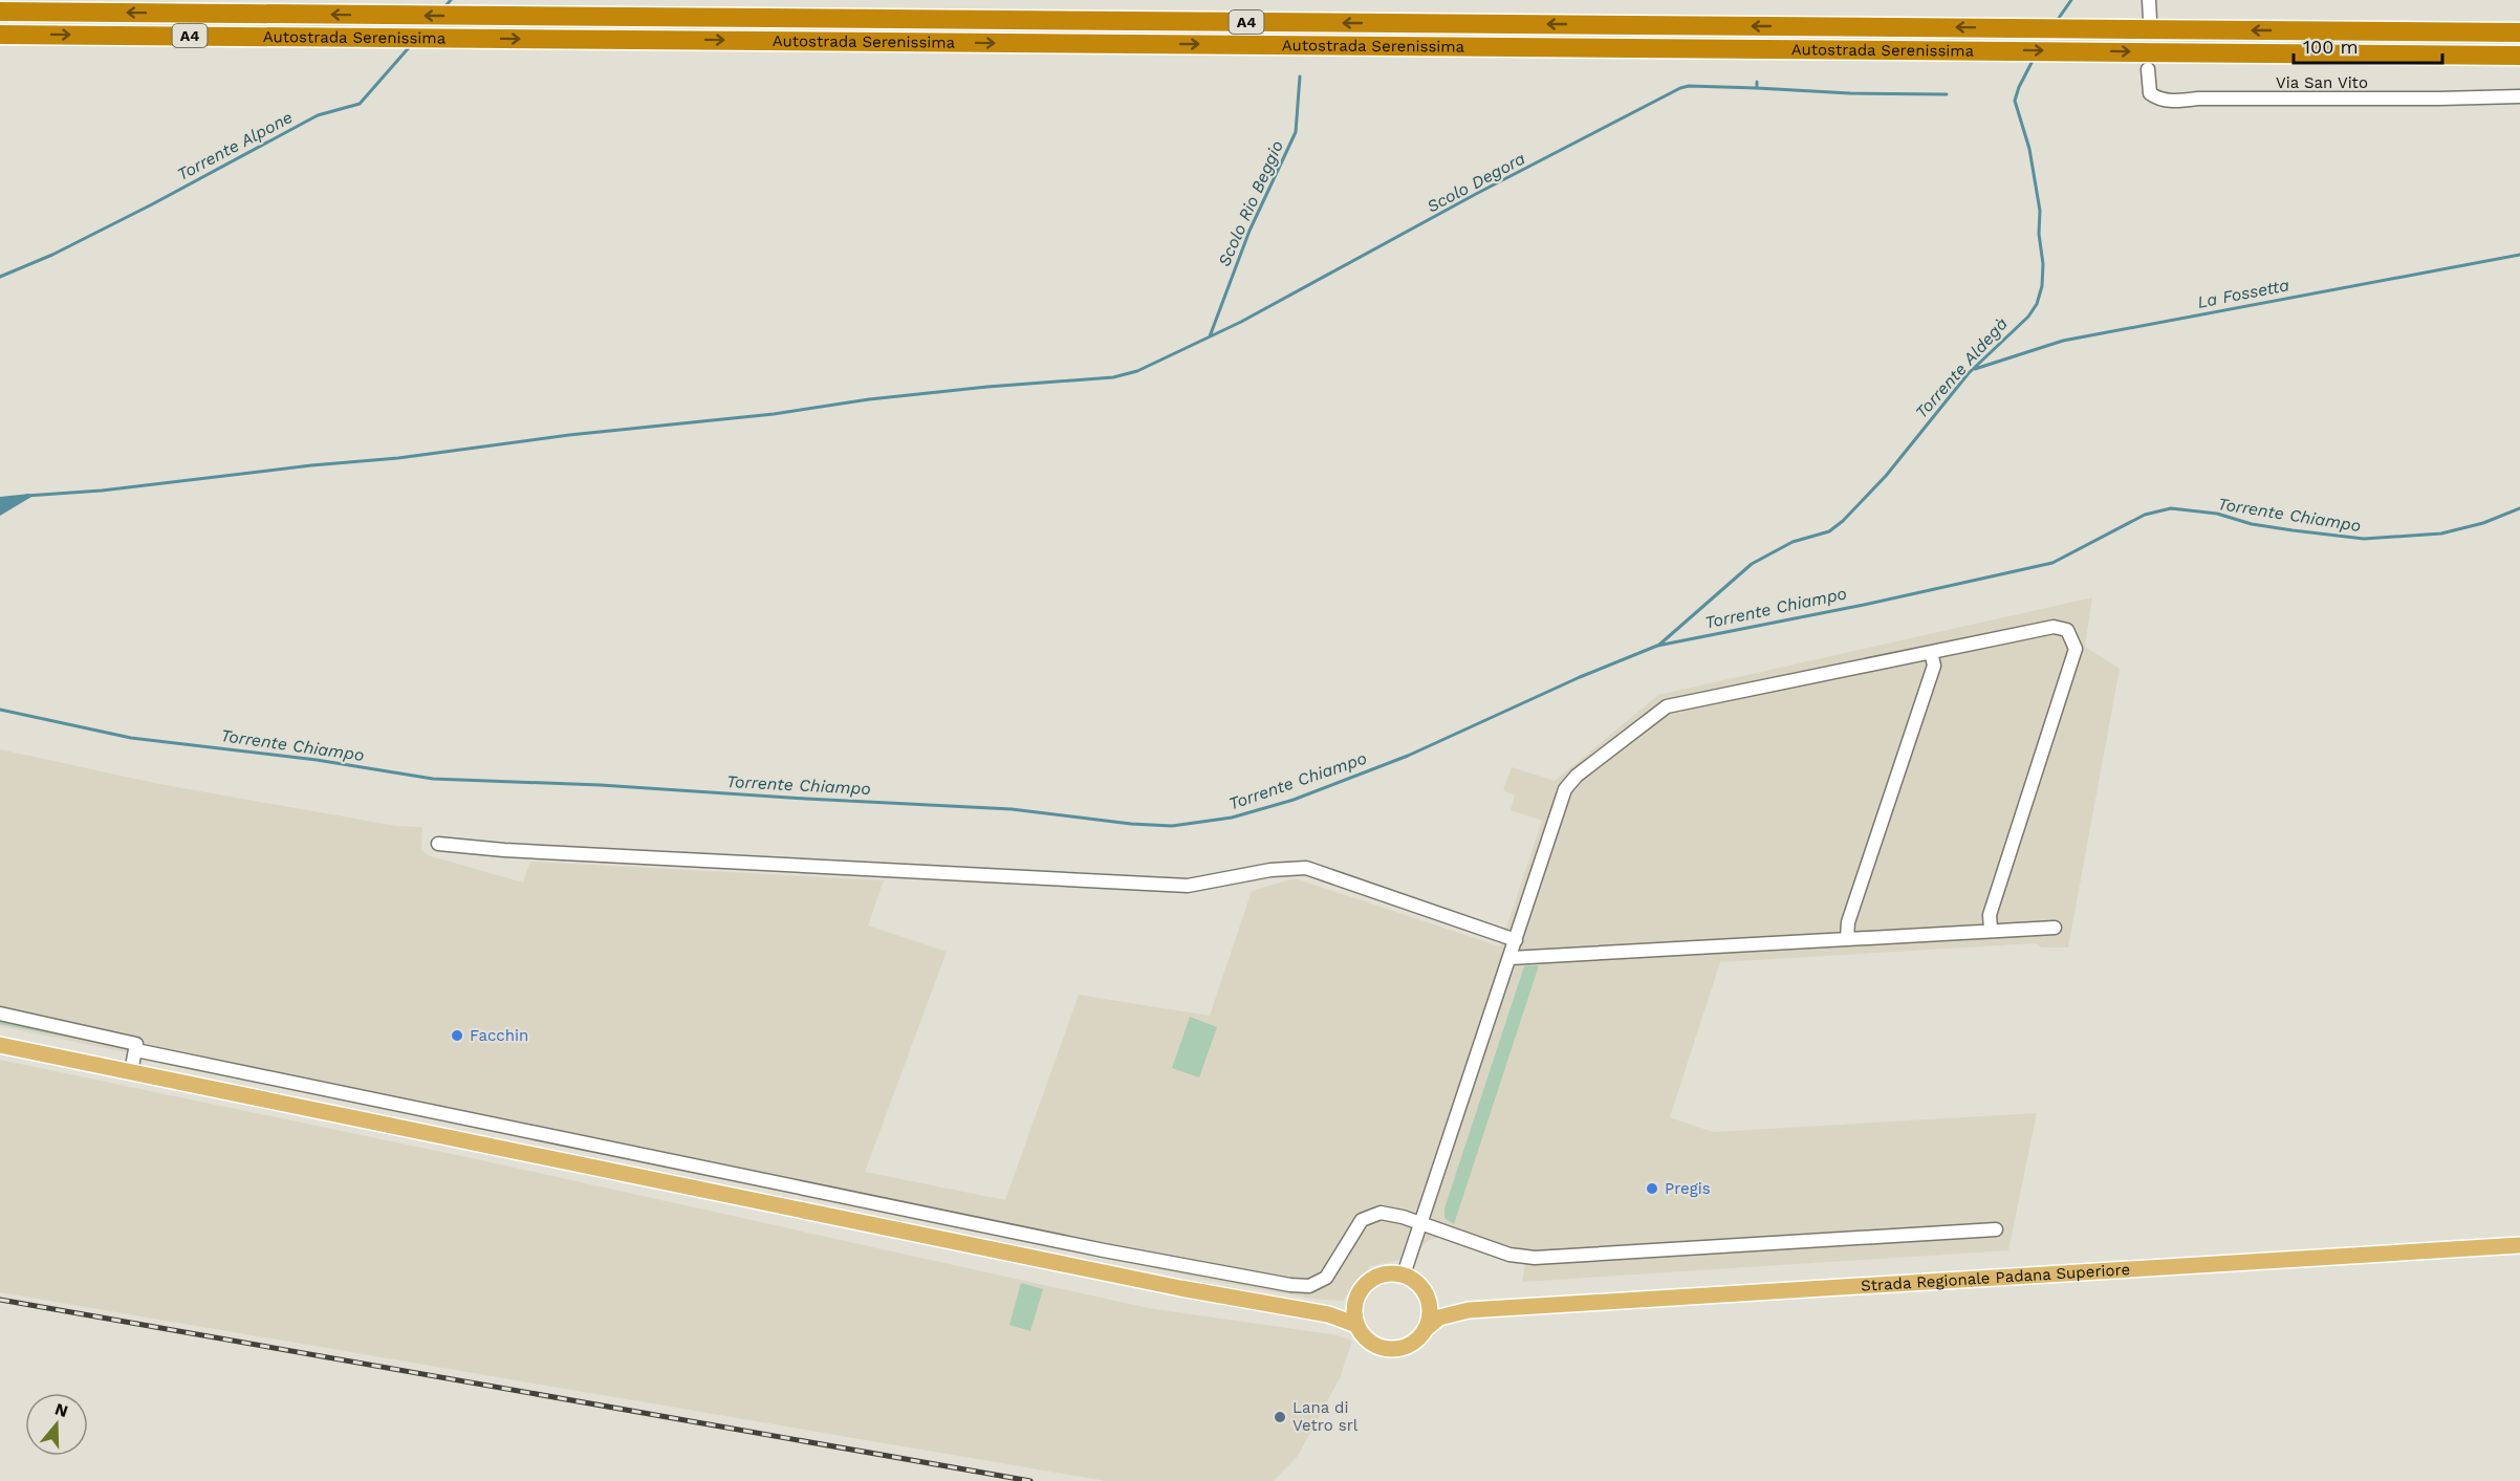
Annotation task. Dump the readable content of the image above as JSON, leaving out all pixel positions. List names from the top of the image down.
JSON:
{
  "streets": {
    "highway": ["A4", "Autostrada Serenissima"],
    "main road": ["Strada Regionale Padana Superiore"],
    "street": ["Via San Vito"]
  },
  "water": [
    "Torrente Alpone",
    "Scolo Degora",
    "Scolo Rio Beggio",
    "La Fossetta",
    "Torrente Aldegà",
    "Torrente Chiampo"
  ],
  "places": ["Facchin", "Pregis", "Lana di Vetro srl"],
  "scale_bar": "100 m",
  "north": "top"
}
